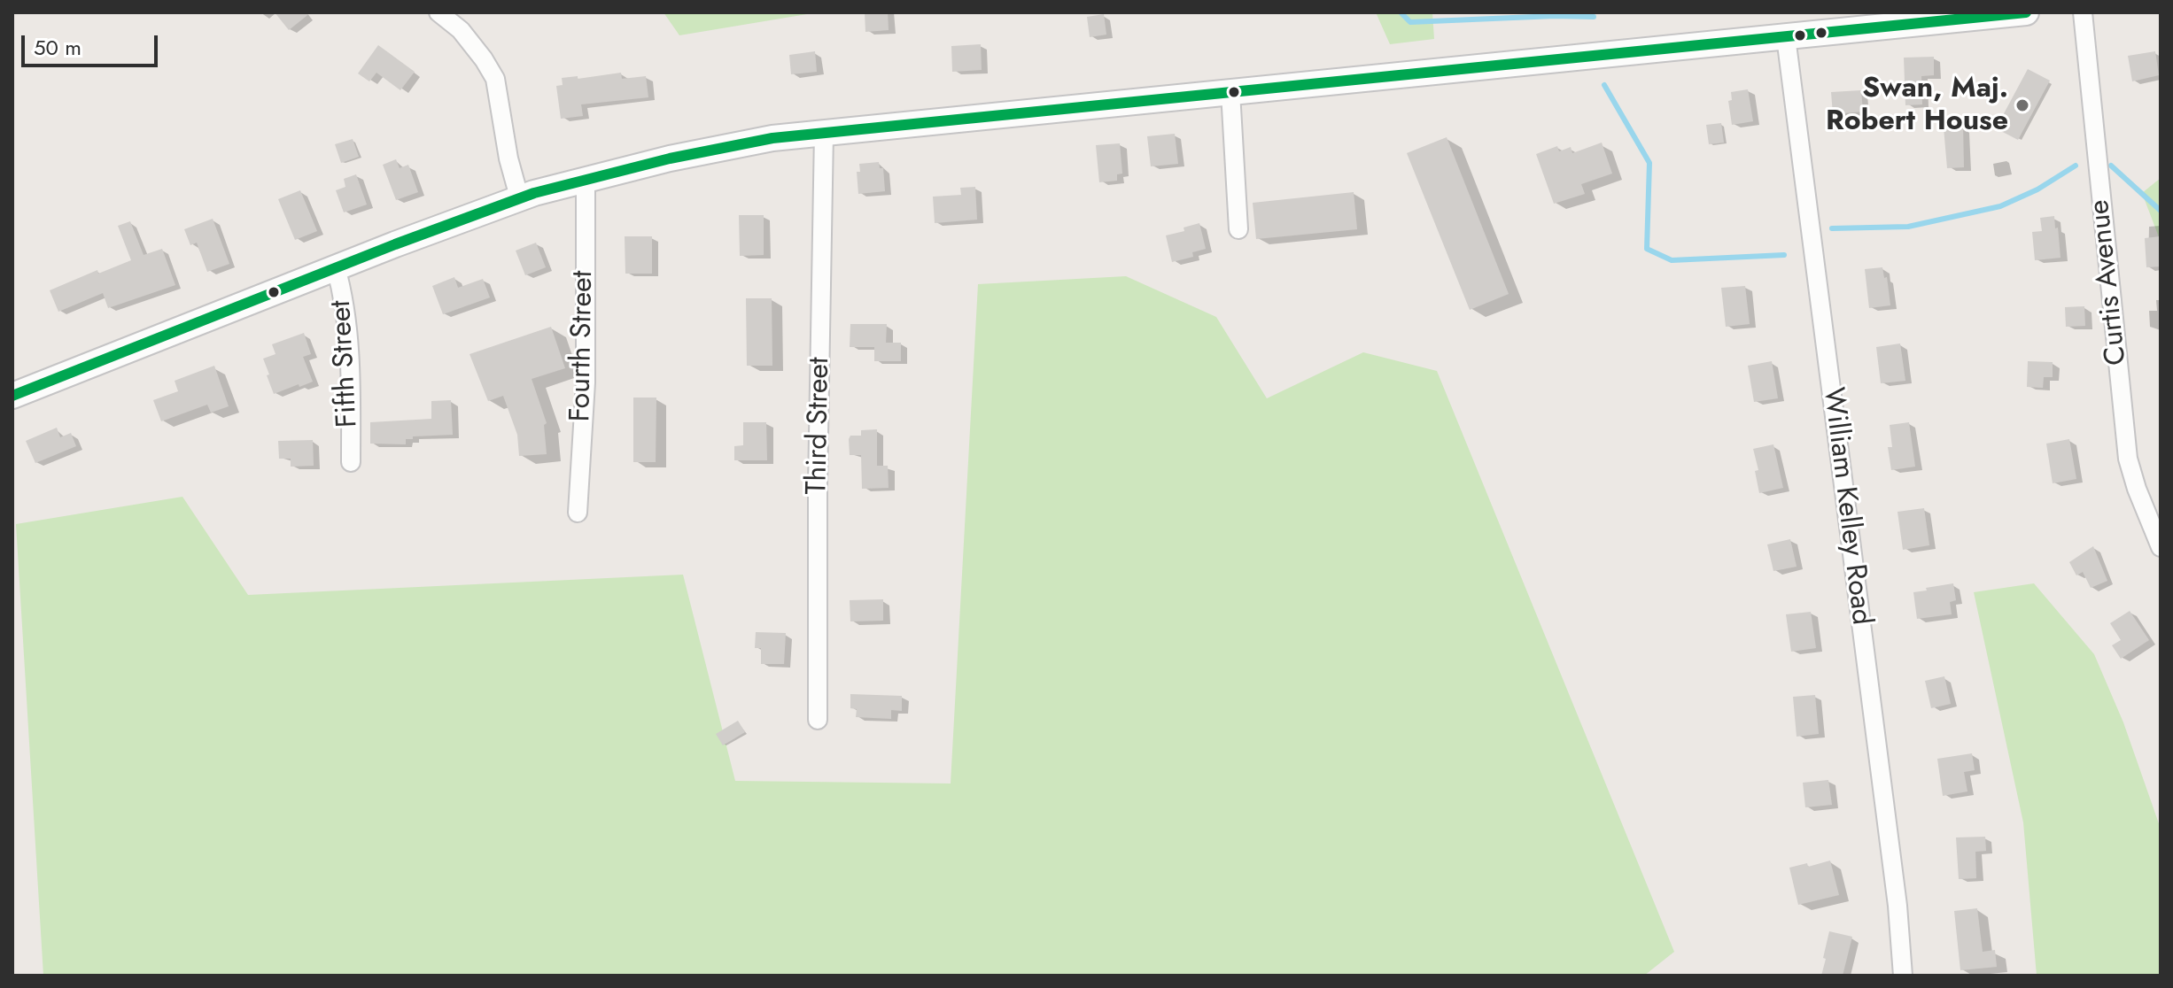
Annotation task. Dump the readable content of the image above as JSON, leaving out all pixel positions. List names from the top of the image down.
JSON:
{
  "streets": {
    "street": [
      "Curtis Avenue",
      "Fourth Street",
      "Fifth Street",
      "Third Street",
      "William Kelley Road"
    ]
  },
  "places": ["Swan, Maj. Robert House"],
  "scale_bar": "50 m"
}
